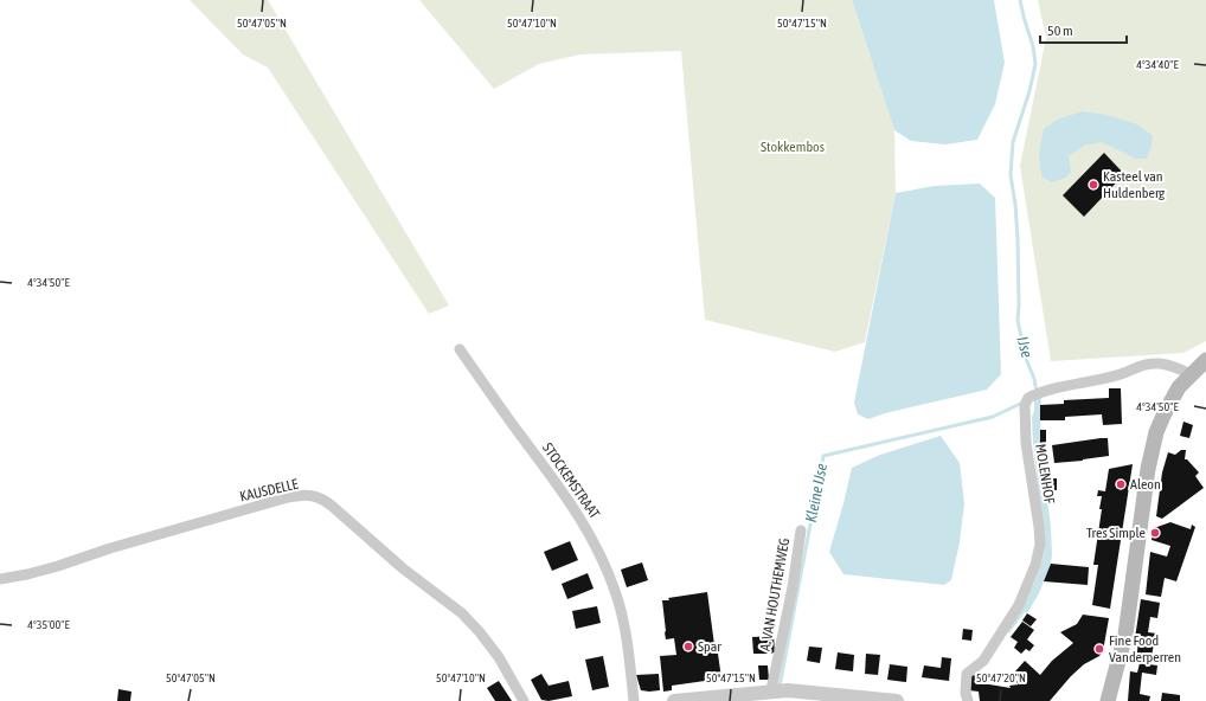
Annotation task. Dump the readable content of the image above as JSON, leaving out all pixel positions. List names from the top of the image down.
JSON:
{
  "streets": {
    "street": [
      "MOLENHOF",
      "STOCKEMSTRAAT",
      "KAUSDELLE",
      "A. VAN HOUTHEMWEG"
    ]
  },
  "water": ["IJse", "Kleine IJse"],
  "parks": ["Stokkembos"],
  "places": [
    "Kasteel van Huldenberg",
    "Aleon",
    "Tres Simple",
    "Spar",
    "Fine Food Vanderperren"
  ],
  "scale_bar": "50 m",
  "coordinates": [
    "50°47'05\"N",
    "50°47'10\"N",
    "50°47'15\"N",
    "4°34'40\"E",
    "4°34'50\"E",
    "4°35'00\"E",
    "50°47'20\"N"
  ]
}
